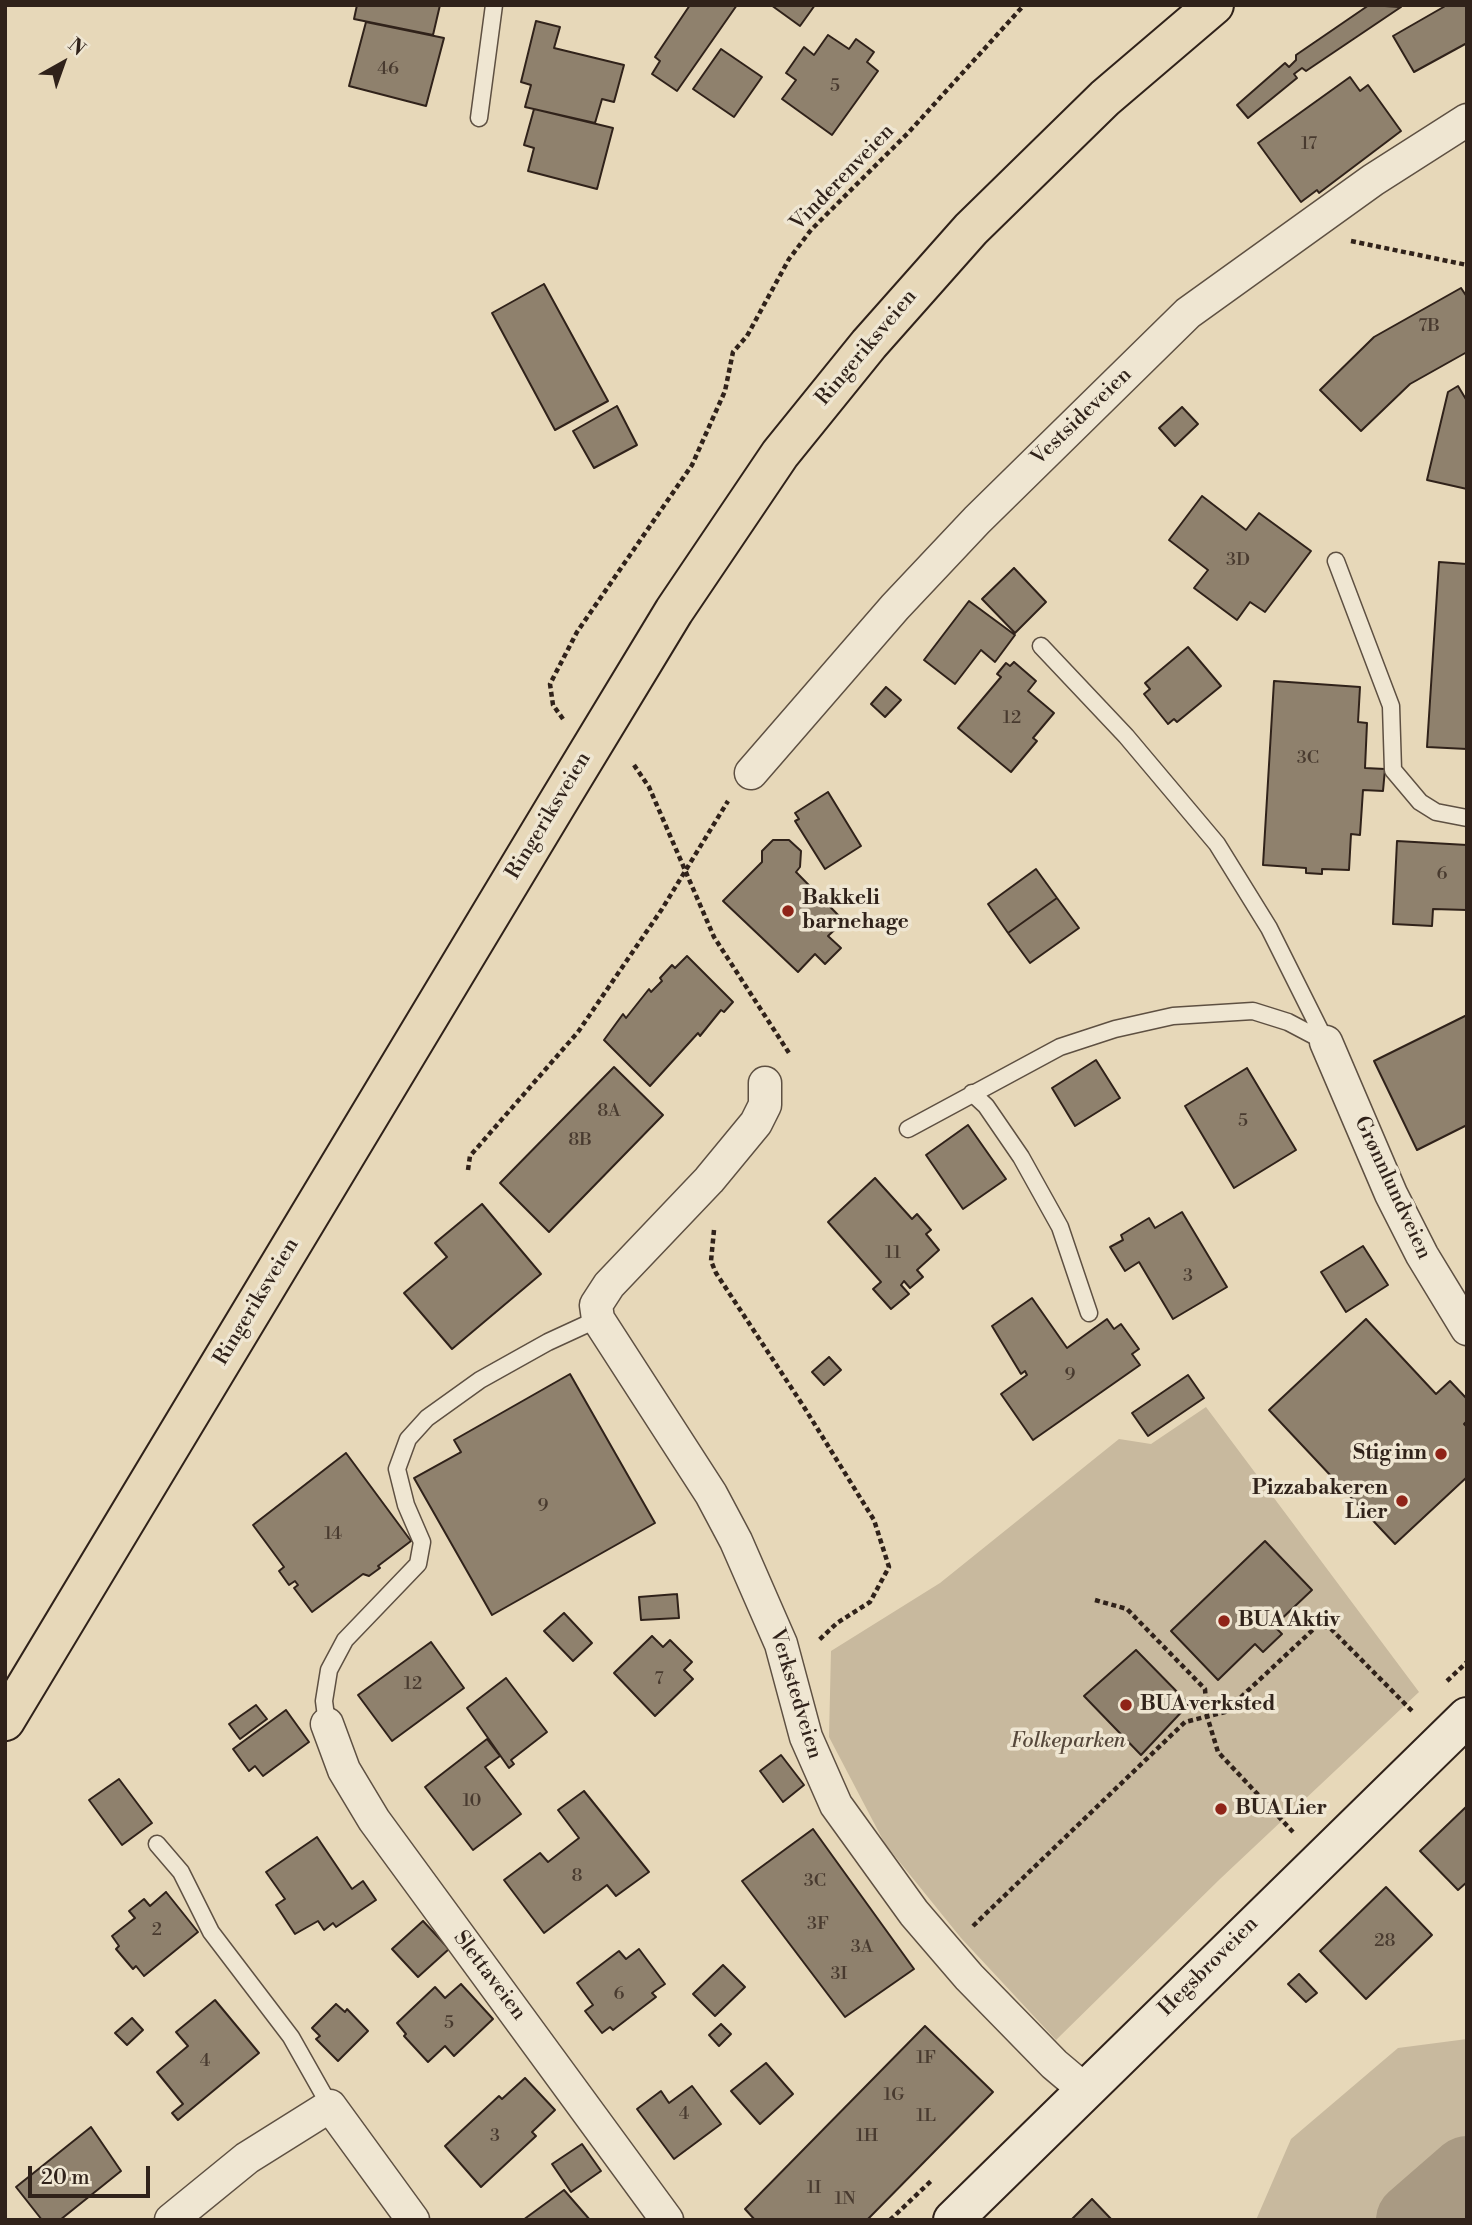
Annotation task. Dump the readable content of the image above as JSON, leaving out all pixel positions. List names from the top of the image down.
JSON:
{
  "streets": {
    "main road": ["Ringeriksveien"],
    "street": [
      "Vestsideveien",
      "Grønnlundveien",
      "Verkstedveien",
      "Hegsbroveien",
      "Slettaveien"
    ],
    "path": ["Vinderenveien"]
  },
  "crossings": [
    ["Verkstedveien", "Hegsbroveien"]
  ],
  "parks": ["Folkeparken"],
  "places": [
    "Bakkeli barnehage",
    "Stig inn",
    "Pizzabakeren Lier",
    "BUA Aktiv",
    "BUA verksted",
    "BUA Lier"
  ],
  "house_numbers": [
    "46",
    "5",
    "17",
    "7B",
    "3D",
    "12",
    "3C",
    "6",
    "8A",
    "5",
    "8B",
    "11",
    "3",
    "9",
    "9",
    "14",
    "7",
    "12",
    "10",
    "8",
    "3C",
    "3F",
    "2",
    "28",
    "3A",
    "3I",
    "6",
    "5",
    "1F",
    "4",
    "1G",
    "4",
    "1L",
    "3",
    "1H",
    "1I",
    "1N"
  ],
  "scale_bar": "20 m",
  "north": "top right"
}
